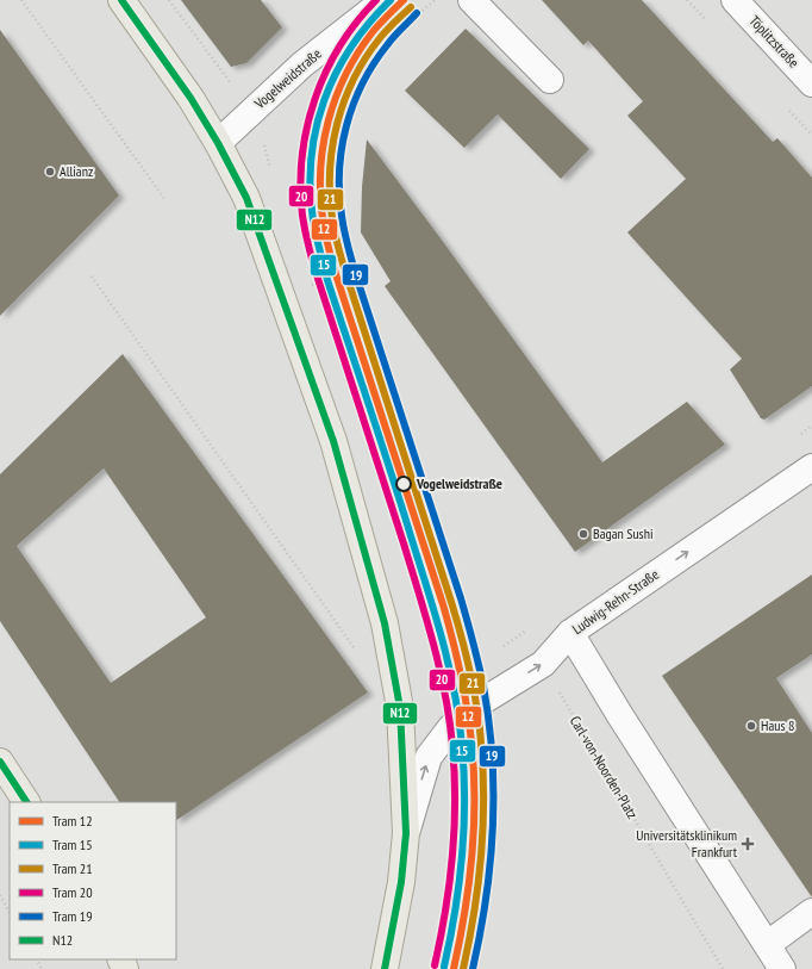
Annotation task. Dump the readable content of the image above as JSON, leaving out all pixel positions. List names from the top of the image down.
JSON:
{
  "streets": {
    "street": ["Töplitzstraße", "Vogelweidstraße", "Ludwig-Rehn-Straße"],
    "path": ["Carl-von-Noorden-Platz"]
  },
  "crossings": [
    ["Ludwig-Rehn-Straße", "Carl-von-Noorden-Platz"]
  ],
  "one_way": ["Ludwig-Rehn-Straße"],
  "places": {
    "other": [
      "Allianz",
      "Vogelweidstraße",
      "Bagan Sushi",
      "Haus 8"
    ],
    "health": ["Universitätsklinikum Frankfurt"]
  },
  "lines": [
    "tram line 12",
    "tram line 15",
    "tram line 20",
    "transit line N12",
    "tram line 21",
    "tram line 19"
  ],
  "legend": [
    "Tram 12",
    "Tram 15",
    "Tram 21",
    "Tram 20",
    "Tram 19",
    "N12"
  ]
}
